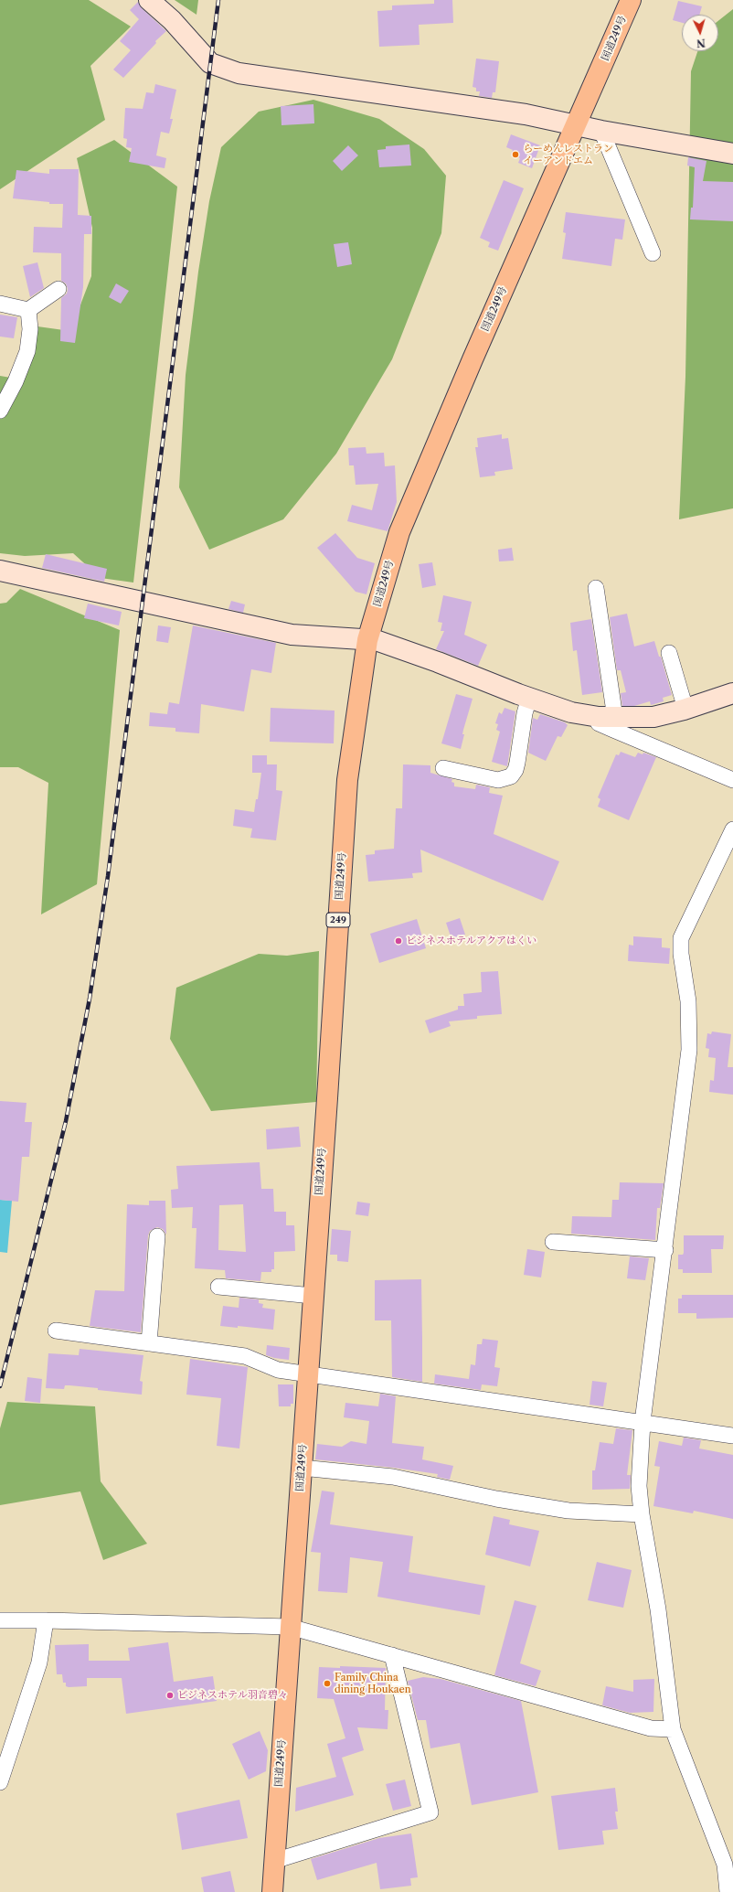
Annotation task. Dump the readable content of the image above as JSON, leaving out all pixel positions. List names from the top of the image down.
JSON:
{
  "streets": {
    "highway": ["国道249号", "249"]
  },
  "places": [
    "らーめんレストラン イーアンドエム",
    "ビジネスホテルアクアはくい",
    "Family China dining Houkaen",
    "ビジネスホテル羽音碧々"
  ],
  "north": "bottom"
}
